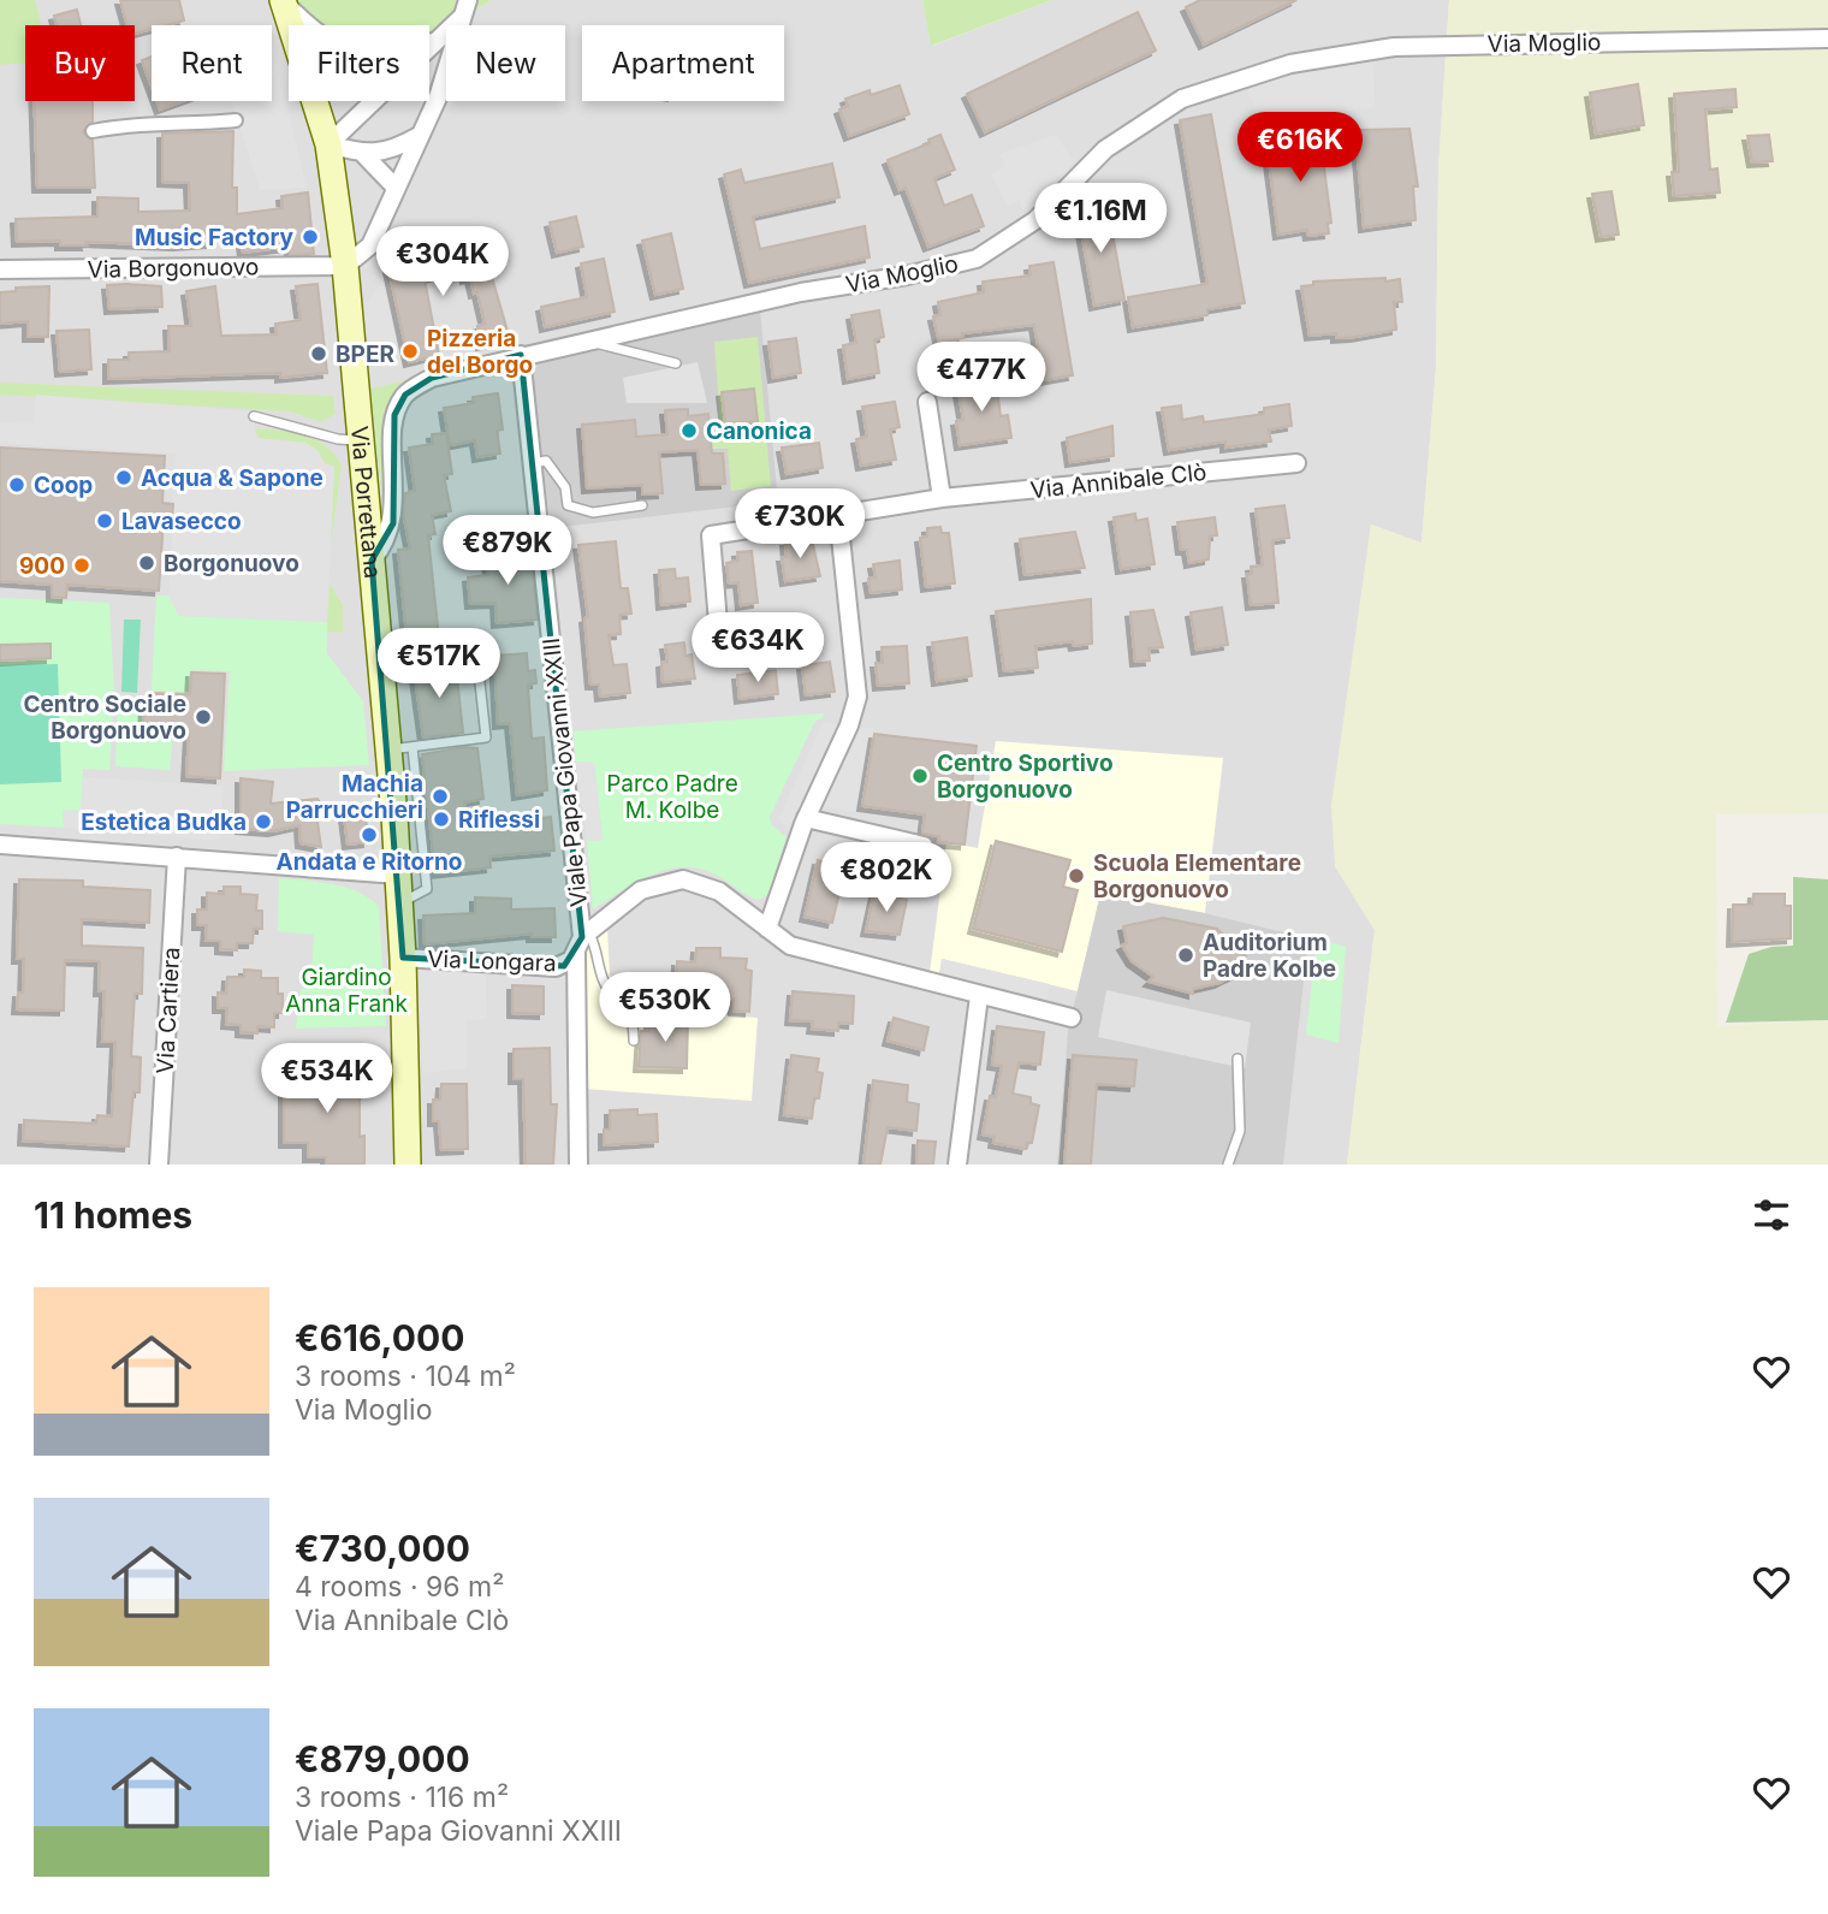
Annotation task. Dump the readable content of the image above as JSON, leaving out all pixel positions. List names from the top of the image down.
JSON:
{
  "streets": {
    "main road": ["Via Porrettana"],
    "street": [
      "Via Moglio",
      "Via Borgonuovo",
      "Via Annibale Clò",
      "Viale Papa Giovanni XXIII",
      "Via Longara",
      "Via Cartiera"
    ]
  },
  "crossings": [
    ["Via Moglio", "Via Porrettana"],
    ["Via Moglio", "Viale Papa Giovanni XXIII"],
    ["Via Borgonuovo", "Via Porrettana"],
    ["Via Porrettana", "Via Longara"],
    ["Viale Papa Giovanni XXIII", "Via Longara"]
  ],
  "parks": ["Parco Padre M. Kolbe", "Giardino Anna Frank"],
  "places": [
    "Music Factory",
    "Pizzeria del Borgo",
    "BPER",
    "Canonica",
    "Acqua & Sapone",
    "Coop",
    "Lavasecco",
    "Borgonuovo",
    "900",
    "Centro Sociale Borgonuovo",
    "Centro Sportivo Borgonuovo",
    "Machia Parrucchieri",
    "Riflessi",
    "Estetica Budka",
    "Andata e Ritorno",
    "Scuola Elementare Borgonuovo",
    "Auditorium Padre Kolbe"
  ],
  "page": {
    "chip": [
      "Buy",
      "Rent",
      "Filters",
      "New",
      "Apartment"
    ],
    "price": [
      "€616K",
      "€1.16M",
      "€304K",
      "€477K",
      "€730K",
      "€879K",
      "€634K",
      "€517K",
      "€802K",
      "€530K",
      "€534K"
    ],
    "heading": "11 homes",
    "list": [
      {
        "name": "€616,000",
        "note": "3 rooms · 104 m² · Via Moglio"
      },
      {
        "name": "€730,000",
        "note": "4 rooms · 96 m² · Via Annibale Clò"
      },
      {
        "name": "€879,000",
        "note": "3 rooms · 116 m² · Viale Papa Giovanni XXIII"
      }
    ]
  }
}
